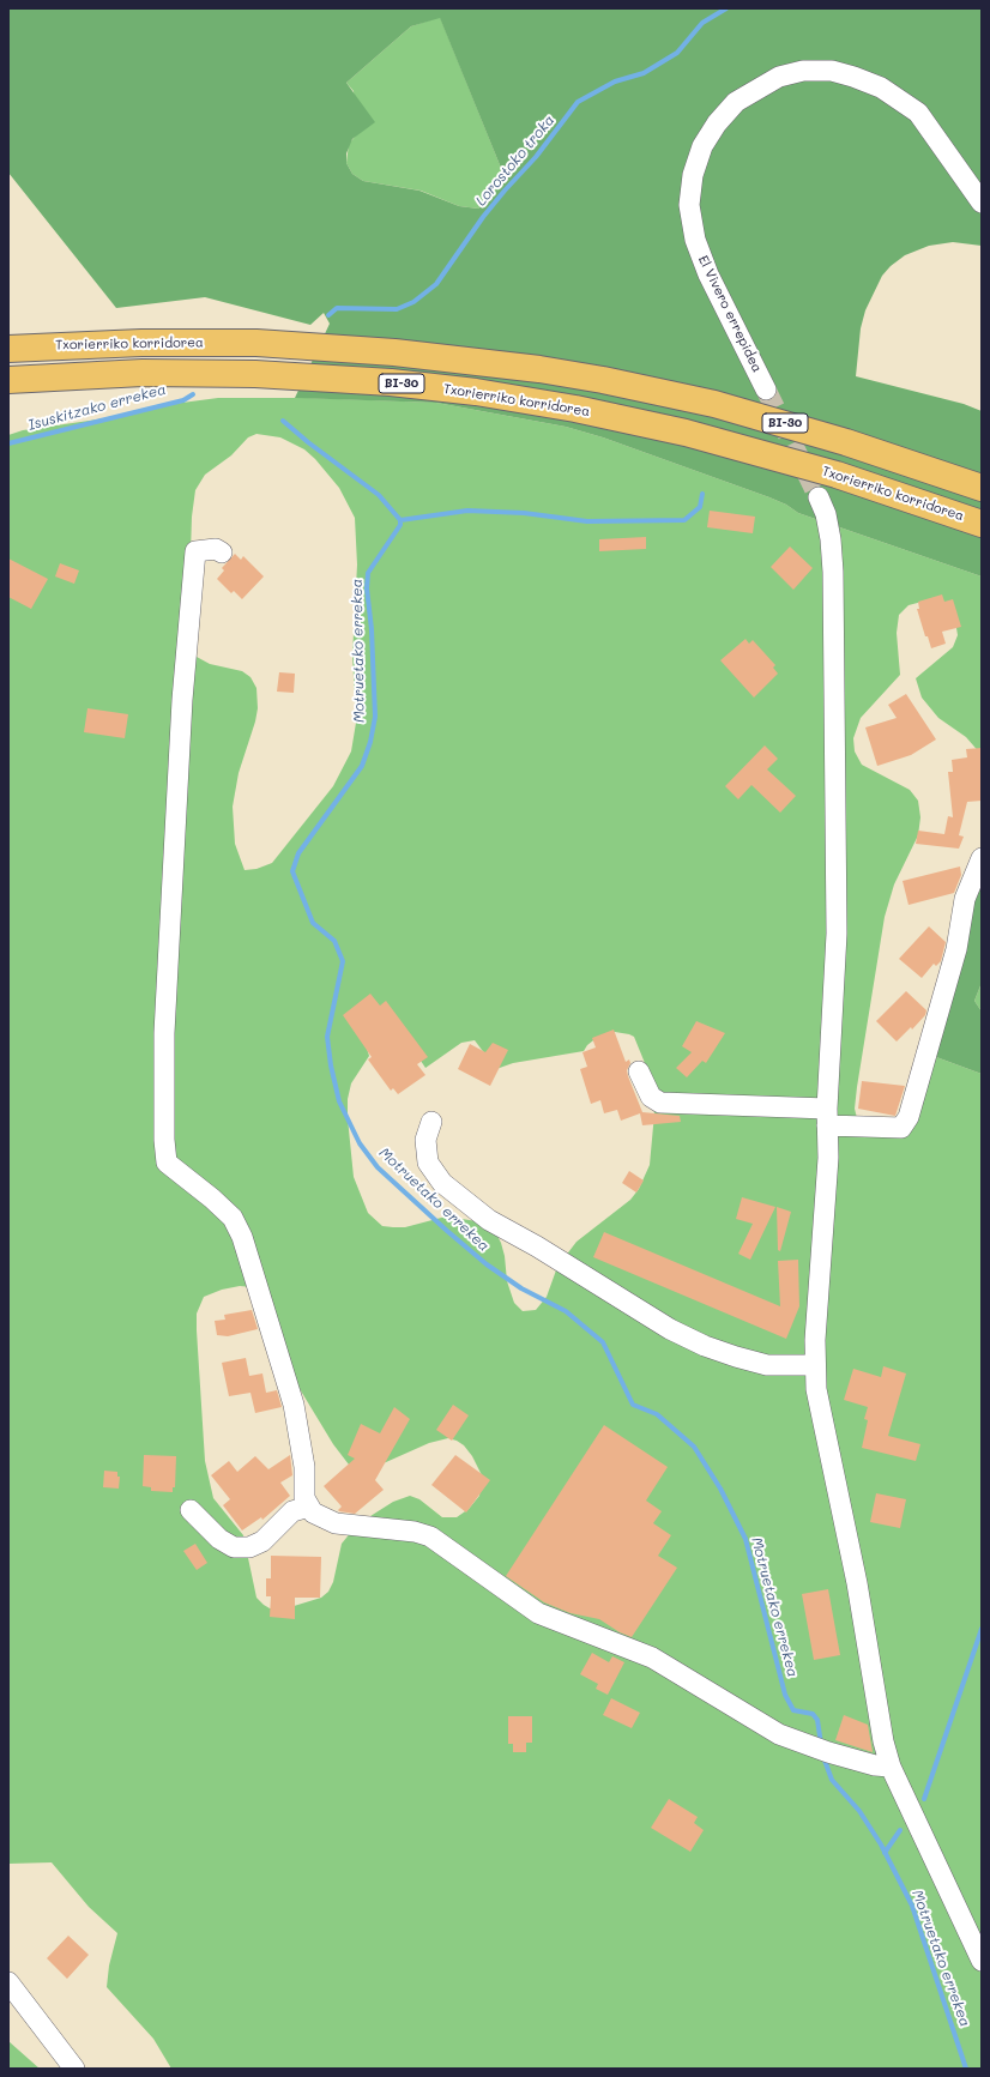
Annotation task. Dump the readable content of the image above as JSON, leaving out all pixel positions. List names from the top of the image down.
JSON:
{
  "streets": {
    "highway": ["Txorierriko korridorea", "BI-30"],
    "street": ["El Vivero errepidea"]
  },
  "water": ["Lorostoko troka", "Isuskitzako errekea", "Motruetako errekea"]
}
